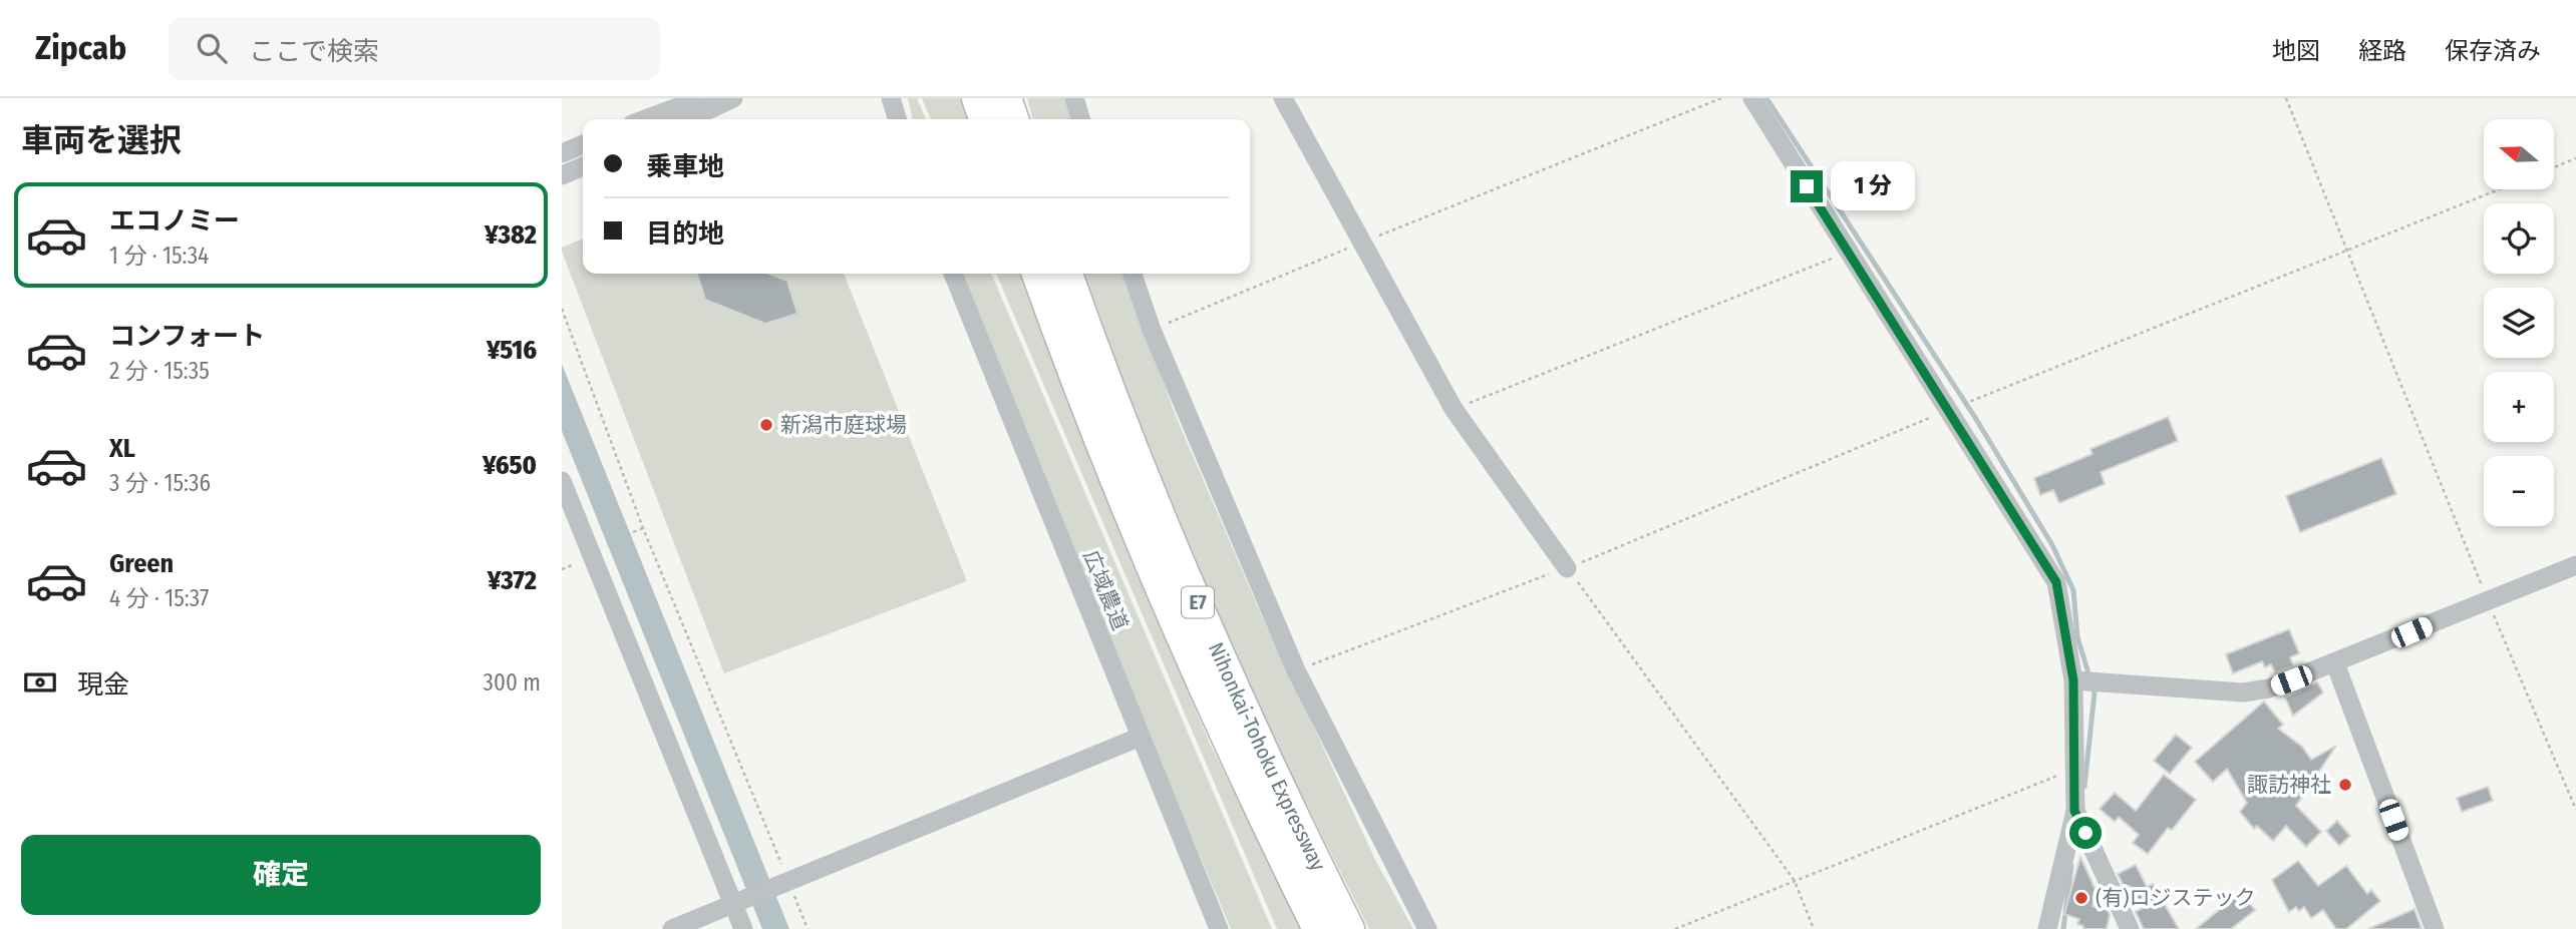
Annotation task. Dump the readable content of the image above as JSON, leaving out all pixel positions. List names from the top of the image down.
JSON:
{
  "streets": {
    "highway": ["E7", "Nihonkai-Tohoku Expressway"],
    "street": ["広域農道"]
  },
  "places": ["新潟市庭球場", "諏訪神社", "(有)ロジステック"],
  "north": "left",
  "page": {
    "header": "Zipcab",
    "search": "ここで検索",
    "nav": ["地図", "経路", "保存済み"],
    "heading": "車両を選択",
    "map_buttons": ["+", "−"],
    "banner": ["乗車地", "目的地"],
    "bubble": "1 分",
    "list": [
      {
        "name": "エコノミー",
        "note": "1 分 · 15:34",
        "value": "¥382"
      },
      {
        "name": "コンフォート",
        "note": "2 分 · 15:35",
        "value": "¥516"
      },
      {
        "name": "XL",
        "note": "3 分 · 15:36",
        "value": "¥650"
      },
      {
        "name": "Green",
        "note": "4 分 · 15:37",
        "value": "¥372"
      }
    ],
    "pay": ["現金", "300 m"],
    "buttons": "確定"
  }
}
